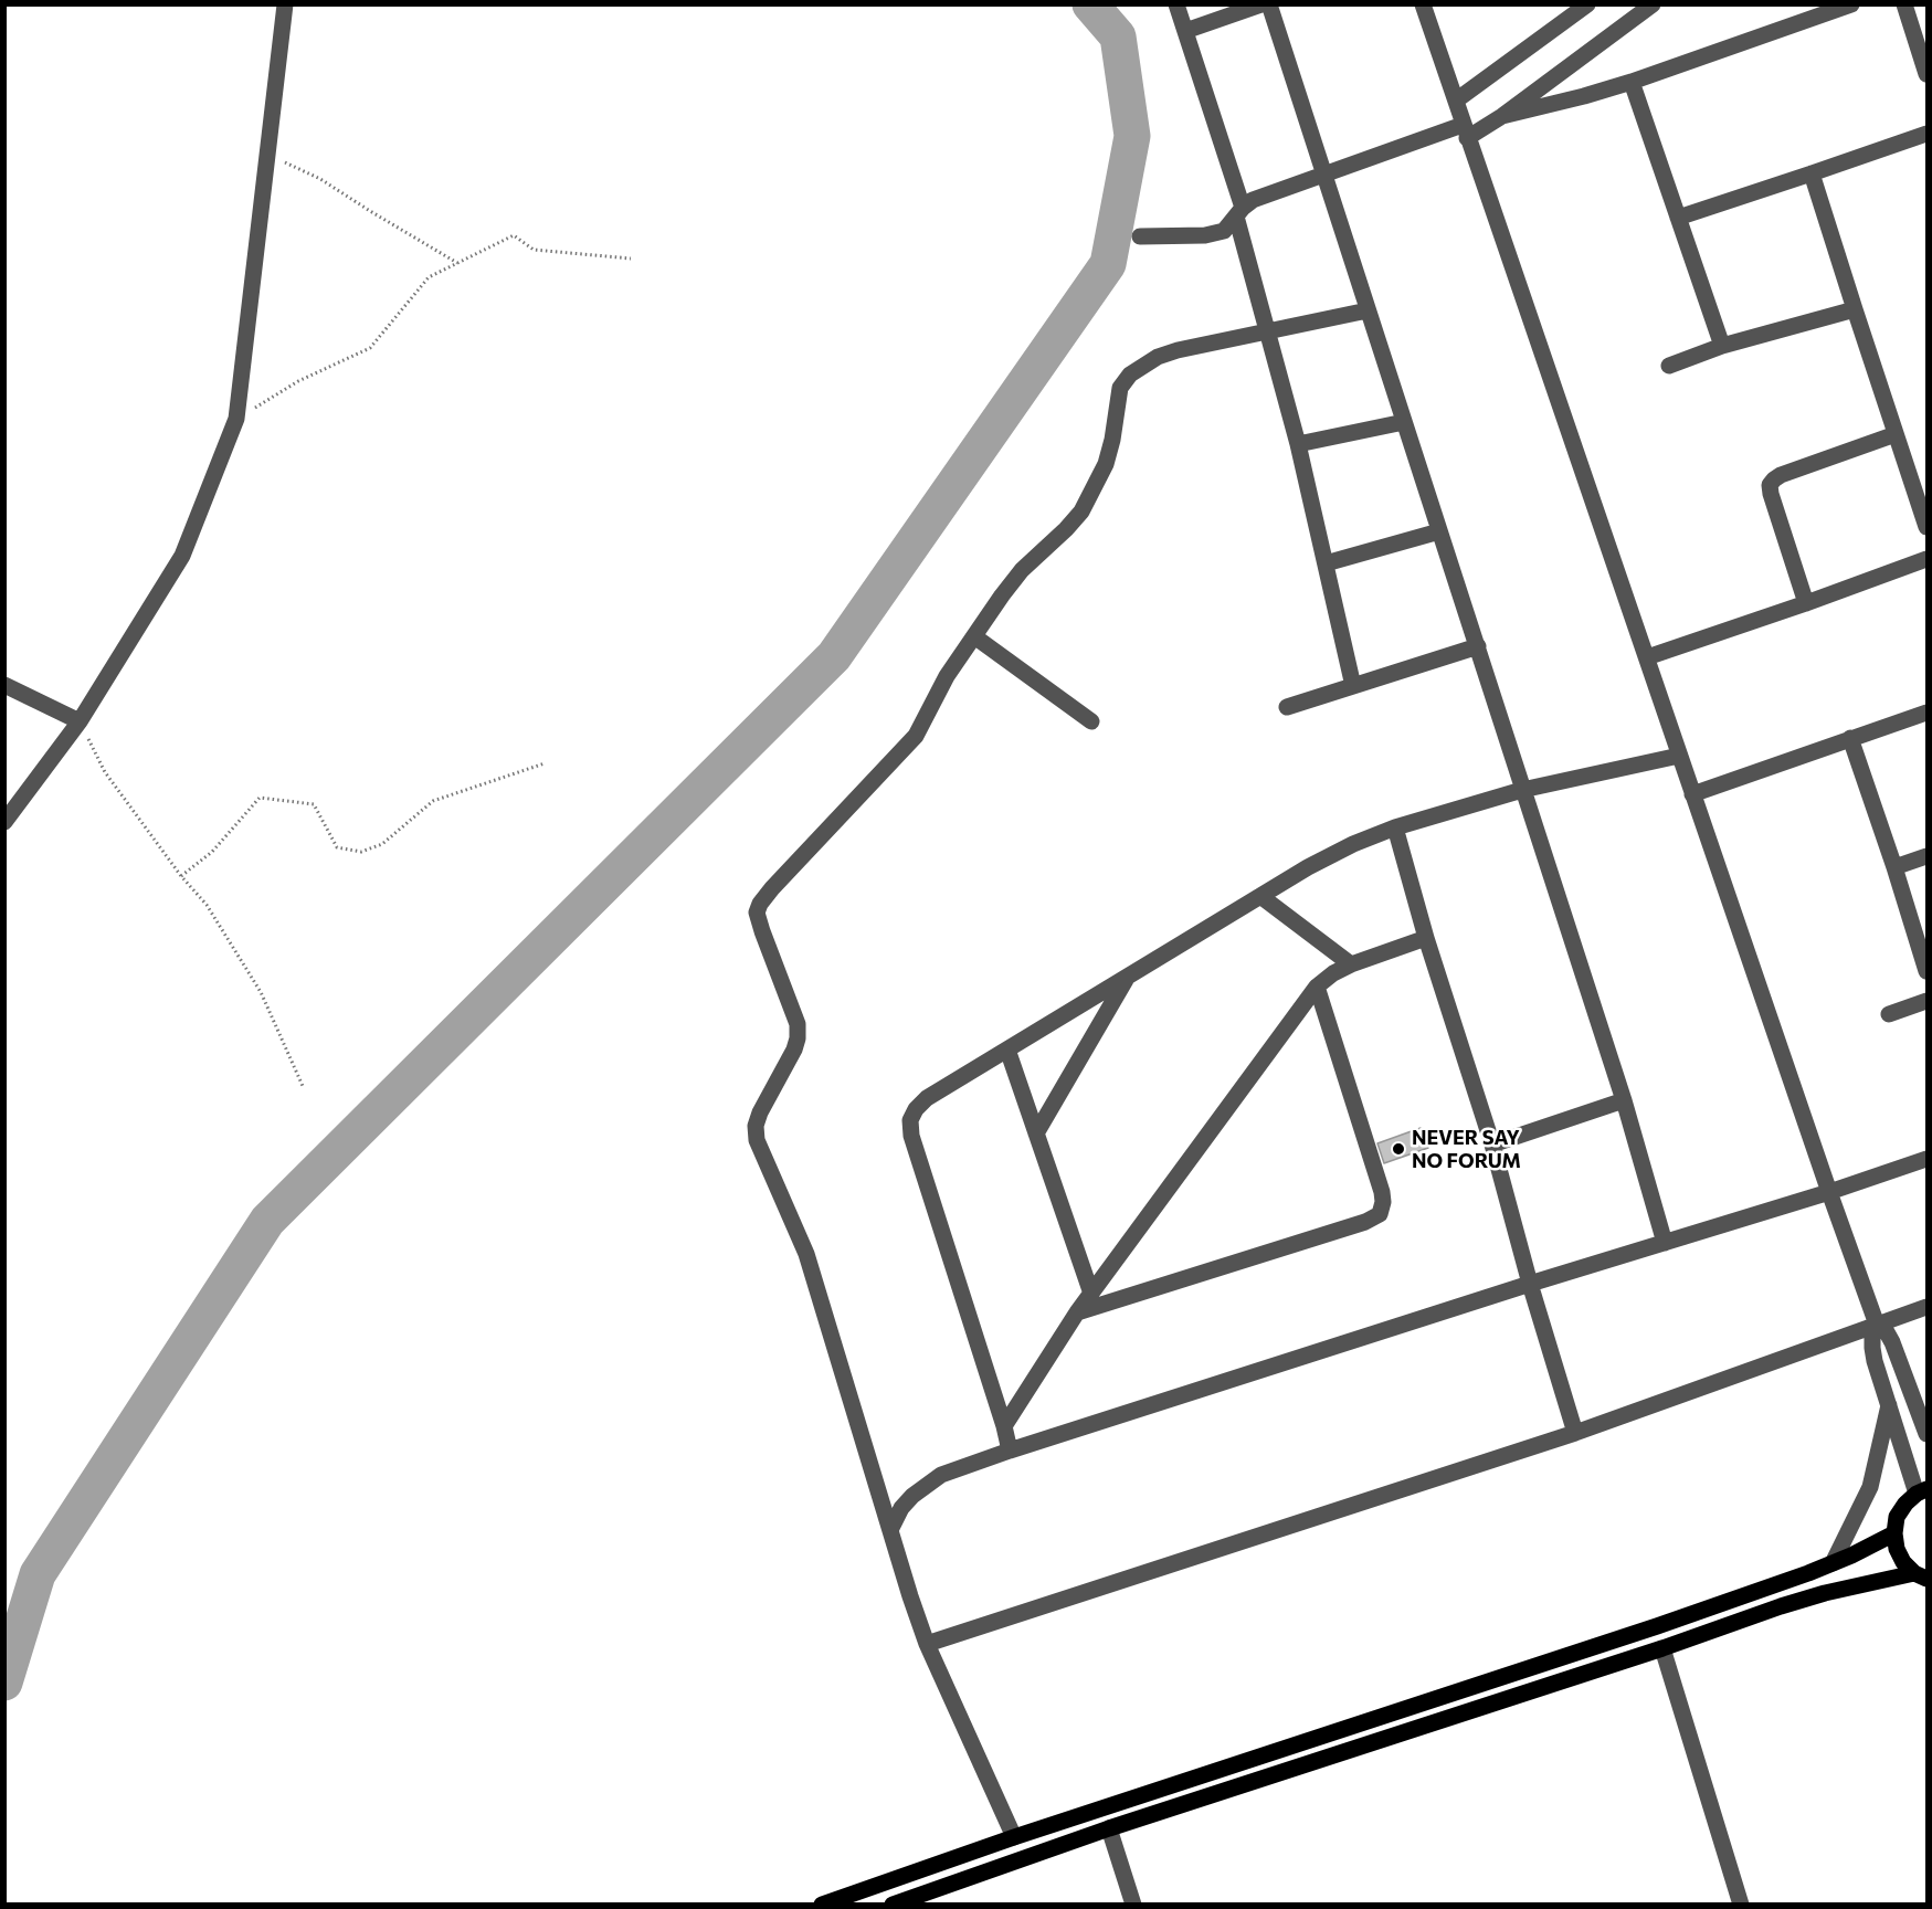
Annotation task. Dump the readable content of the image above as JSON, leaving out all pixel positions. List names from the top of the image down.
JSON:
{
  "places": ["NEVER SAY NO FORUM"]
}
